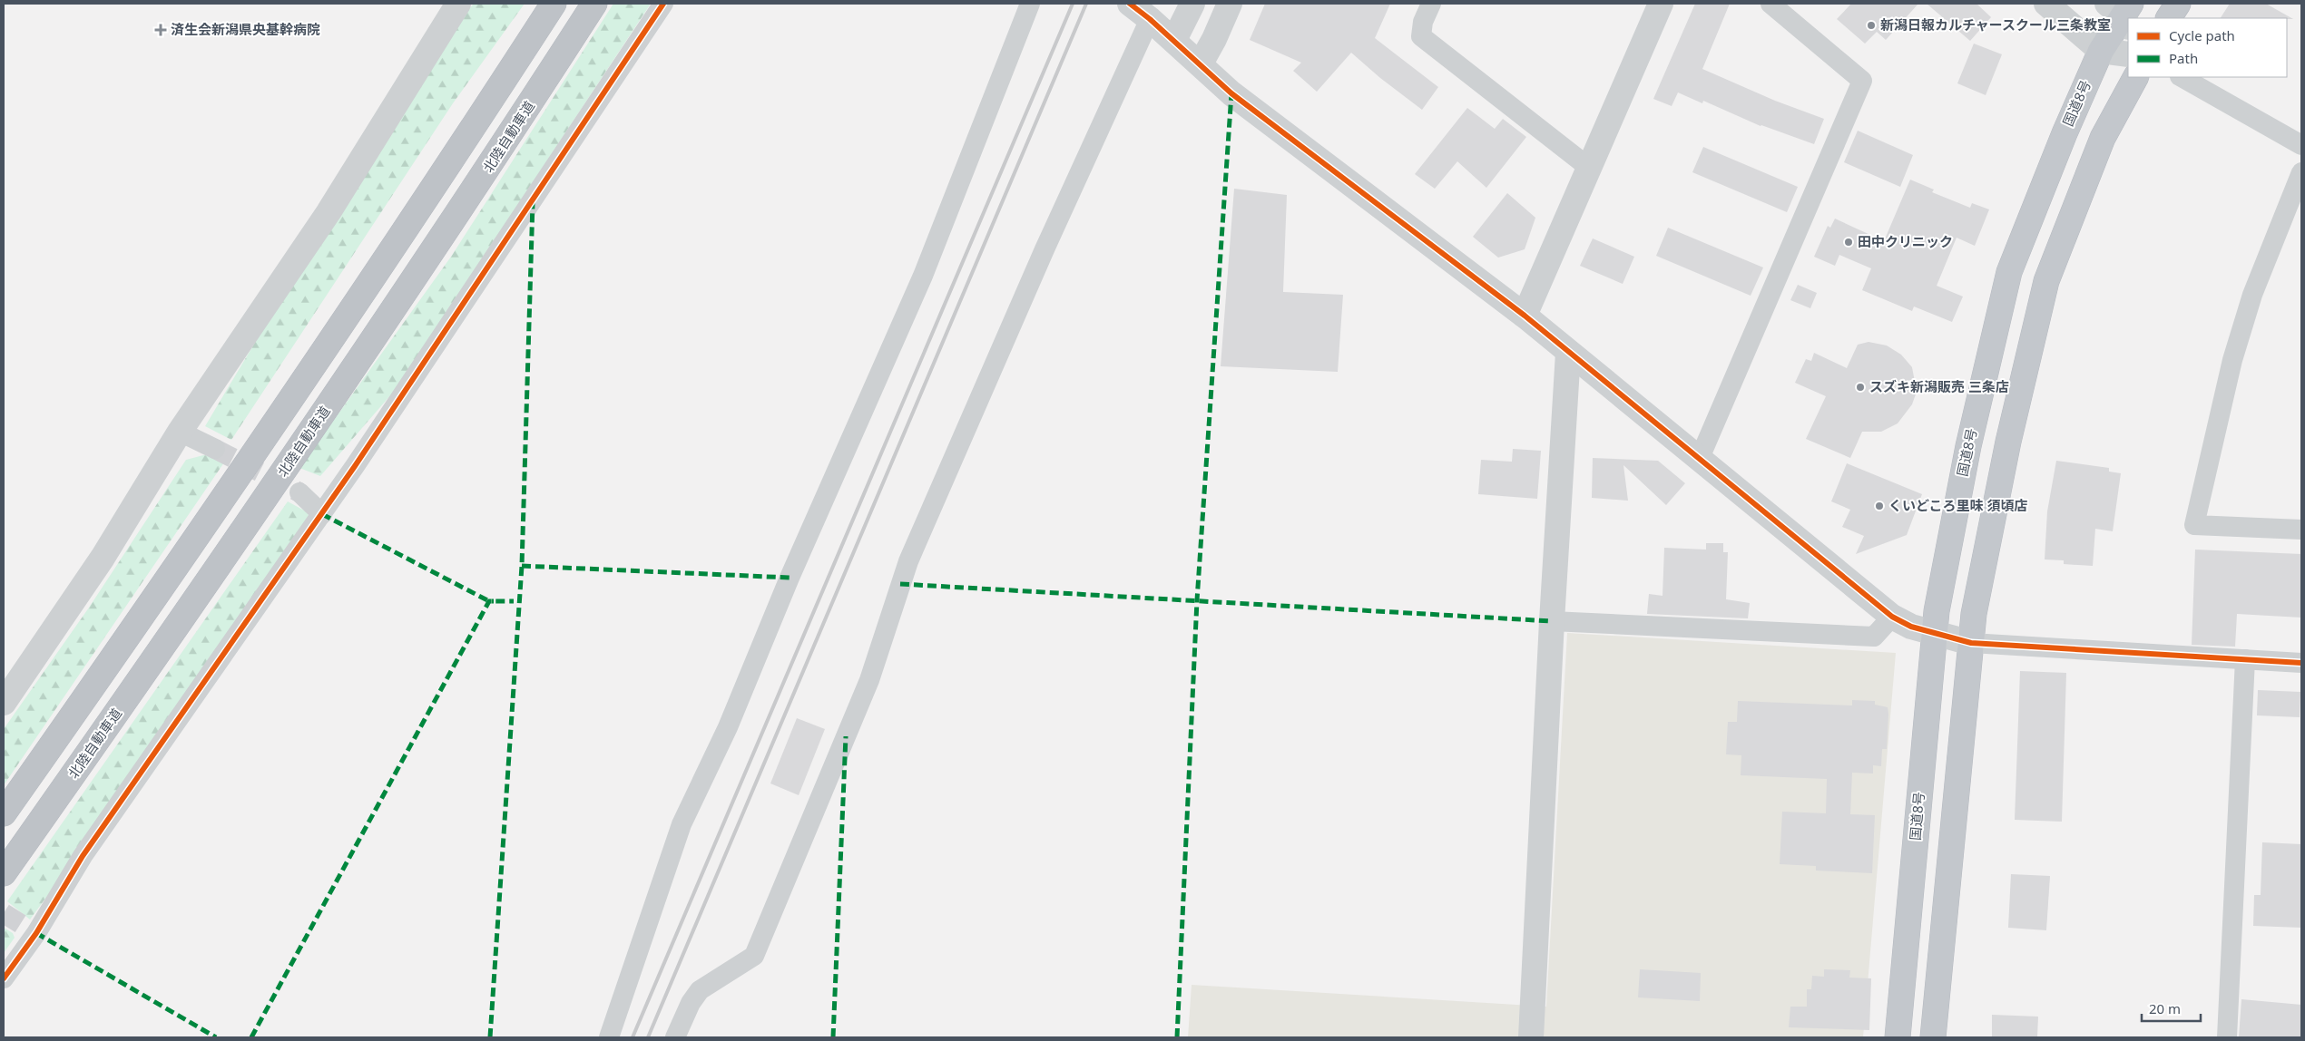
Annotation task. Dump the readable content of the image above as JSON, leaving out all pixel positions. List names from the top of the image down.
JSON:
{
  "streets": {
    "highway": ["国道8号", "北陸自動車道"]
  },
  "places": {
    "other": [
      "新潟日報カルチャースクール三条教室",
      "田中クリニック",
      "スズキ新潟販売 三条店",
      "くいどころ里味 須頃店"
    ],
    "health": ["済生会新潟県央基幹病院"]
  },
  "legend": ["Cycle path", "Path"],
  "scale_bar": "20 m"
}
